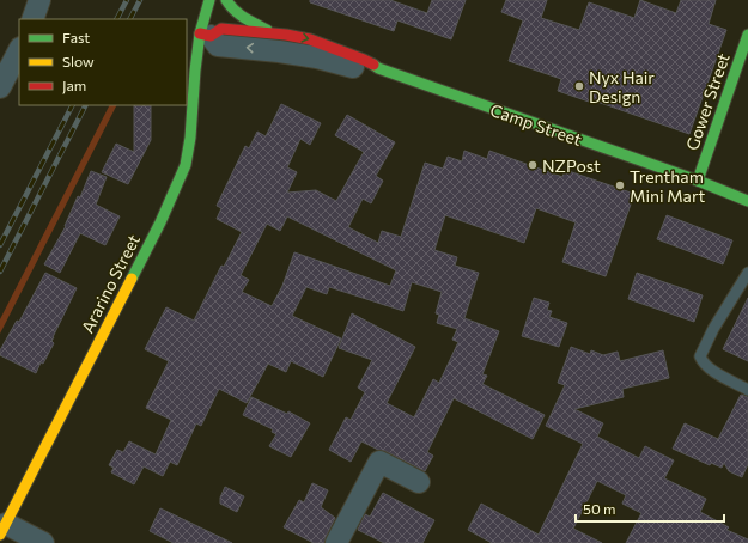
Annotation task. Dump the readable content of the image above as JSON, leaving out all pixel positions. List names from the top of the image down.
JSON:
{
  "streets": {
    "street": ["Gower Street", "Camp Street", "Ararino Street"]
  },
  "crossings": [
    ["Gower Street", "Camp Street"],
    ["Camp Street", "Ararino Street"]
  ],
  "places": ["Nyx Hair Design", "NZPost", "Trentham Mini Mart"],
  "legend": ["Fast", "Slow", "Jam"],
  "scale_bar": "50 m"
}
